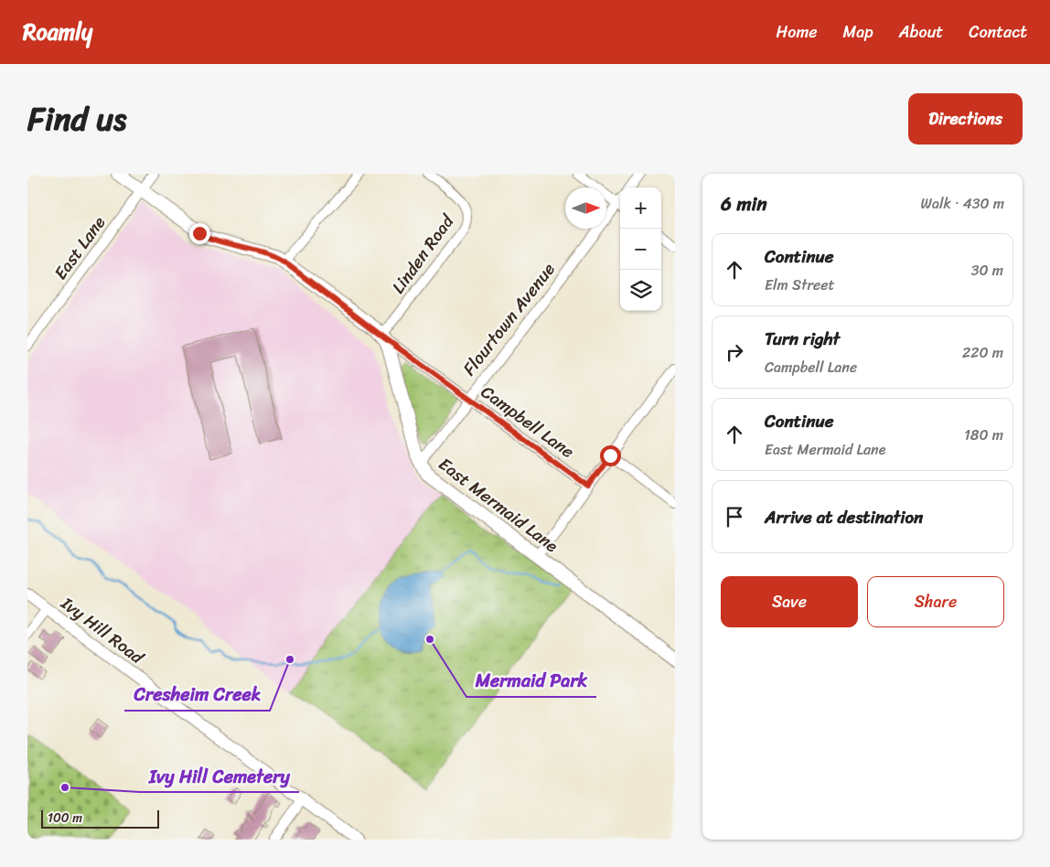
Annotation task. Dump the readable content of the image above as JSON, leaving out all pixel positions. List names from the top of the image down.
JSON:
{
  "streets": {
    "main road": ["East Mermaid Lane"],
    "street": [
      "East Lane",
      "Linden Road",
      "Flourtown Avenue",
      "Campbell Lane",
      "Ivy Hill Road"
    ]
  },
  "crossings": [
    ["East Lane", "East Mermaid Lane"],
    ["Linden Road", "Campbell Lane"],
    ["Linden Road", "East Mermaid Lane"],
    ["Flourtown Avenue", "Campbell Lane"],
    ["Flourtown Avenue", "East Mermaid Lane"],
    ["Campbell Lane", "East Mermaid Lane"]
  ],
  "places": ["Mermaid Park", "Cresheim Creek", "Ivy Hill Cemetery"],
  "scale_bar": "100 m",
  "north": "right",
  "page": {
    "header": "Roamly",
    "nav": [
      "Home",
      "Map",
      "About",
      "Contact"
    ],
    "title": "Find us",
    "buttons": [
      "Directions",
      ["Save", "Share"]
    ],
    "heading": ["6 min", "Walk · 430 m"],
    "map_buttons": ["+", "−"],
    "list": [
      ["Continue", "Elm Street", "30 m"],
      ["Turn right", "Campbell Lane", "220 m"],
      ["Continue", "East Mermaid Lane", "180 m"],
      "Arrive at destination"
    ],
    "scale": "100 m"
  }
}
